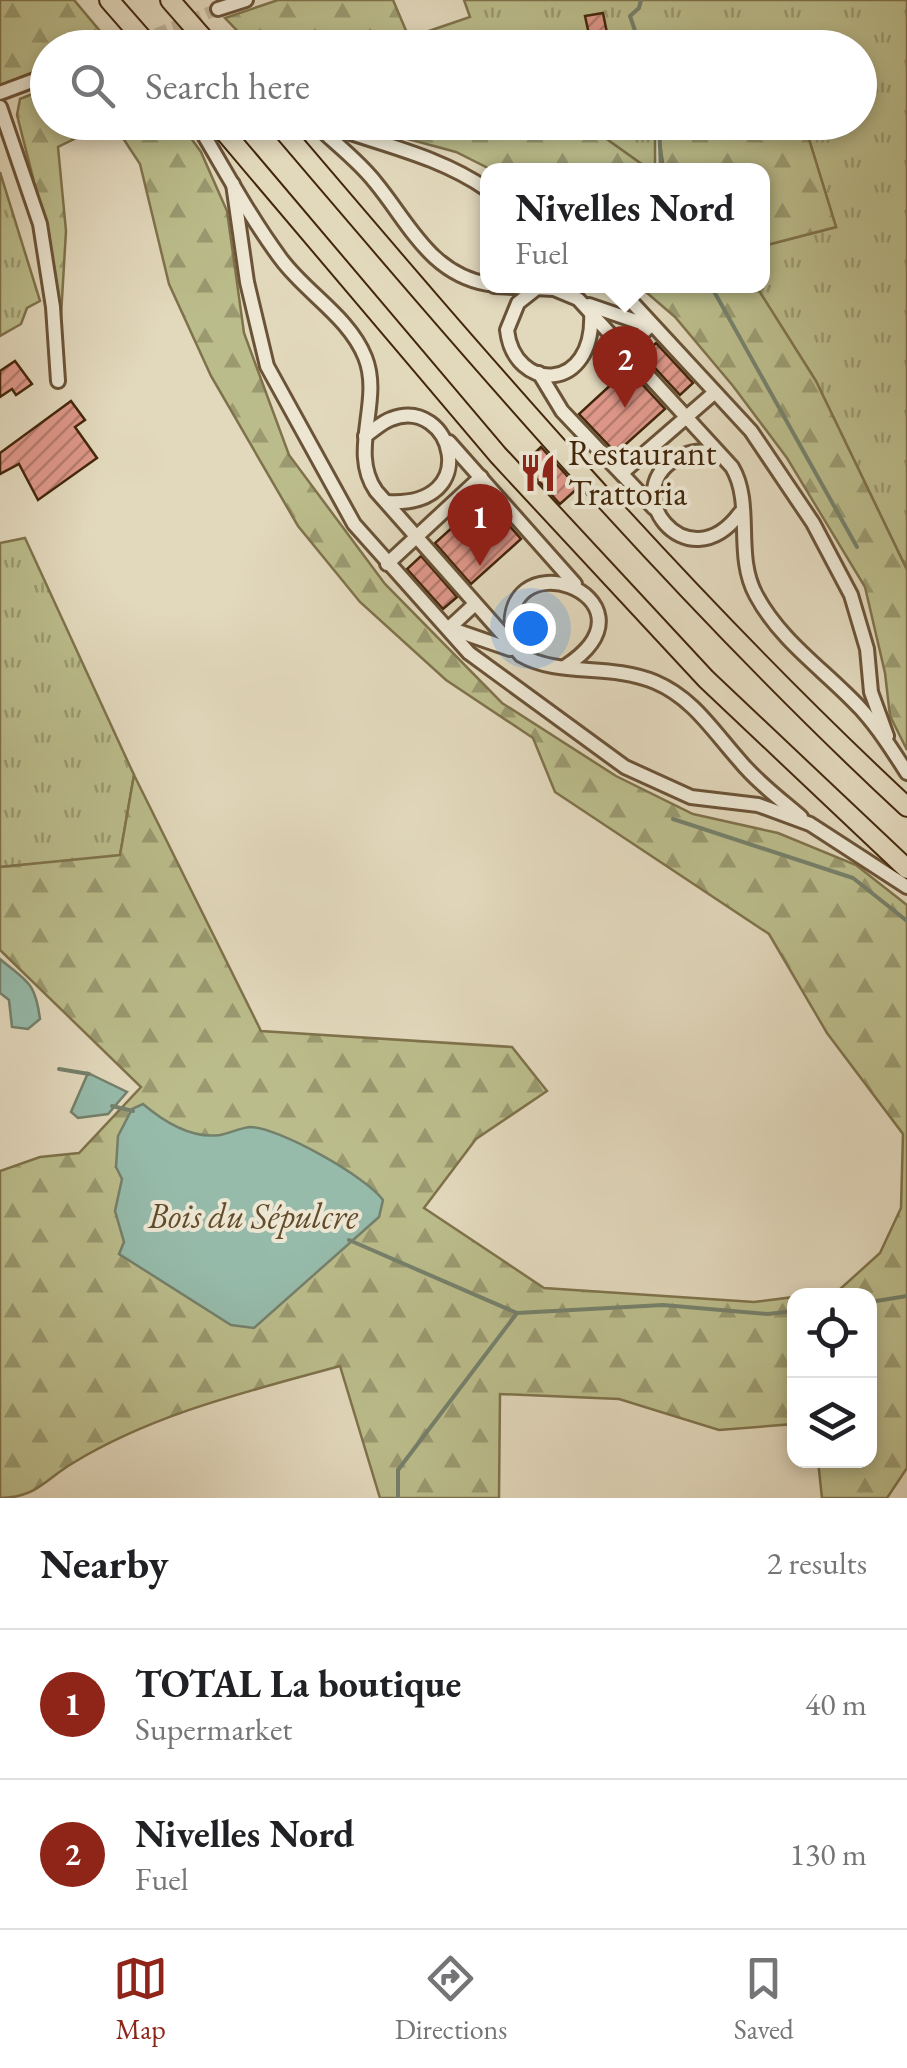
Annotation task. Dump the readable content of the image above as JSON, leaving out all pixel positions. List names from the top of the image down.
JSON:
{
  "parks": ["Bois du Sépulcre"],
  "places": {
    "restaurant": ["Restaurant Trattoria"]
  },
  "page": {
    "search": "Search here",
    "popup": ["Nivelles Nord", "Fuel"],
    "pins": ["2", "1"],
    "heading": ["Nearby", "2 results"],
    "list": [
      {
        "mark": "1",
        "name": "TOTAL La boutique",
        "note": "Supermarket",
        "value": "40 m"
      },
      {
        "mark": "2",
        "name": "Nivelles Nord",
        "note": "Fuel",
        "value": "130 m"
      }
    ],
    "nav": ["Map", "Directions", "Saved"]
  }
}
